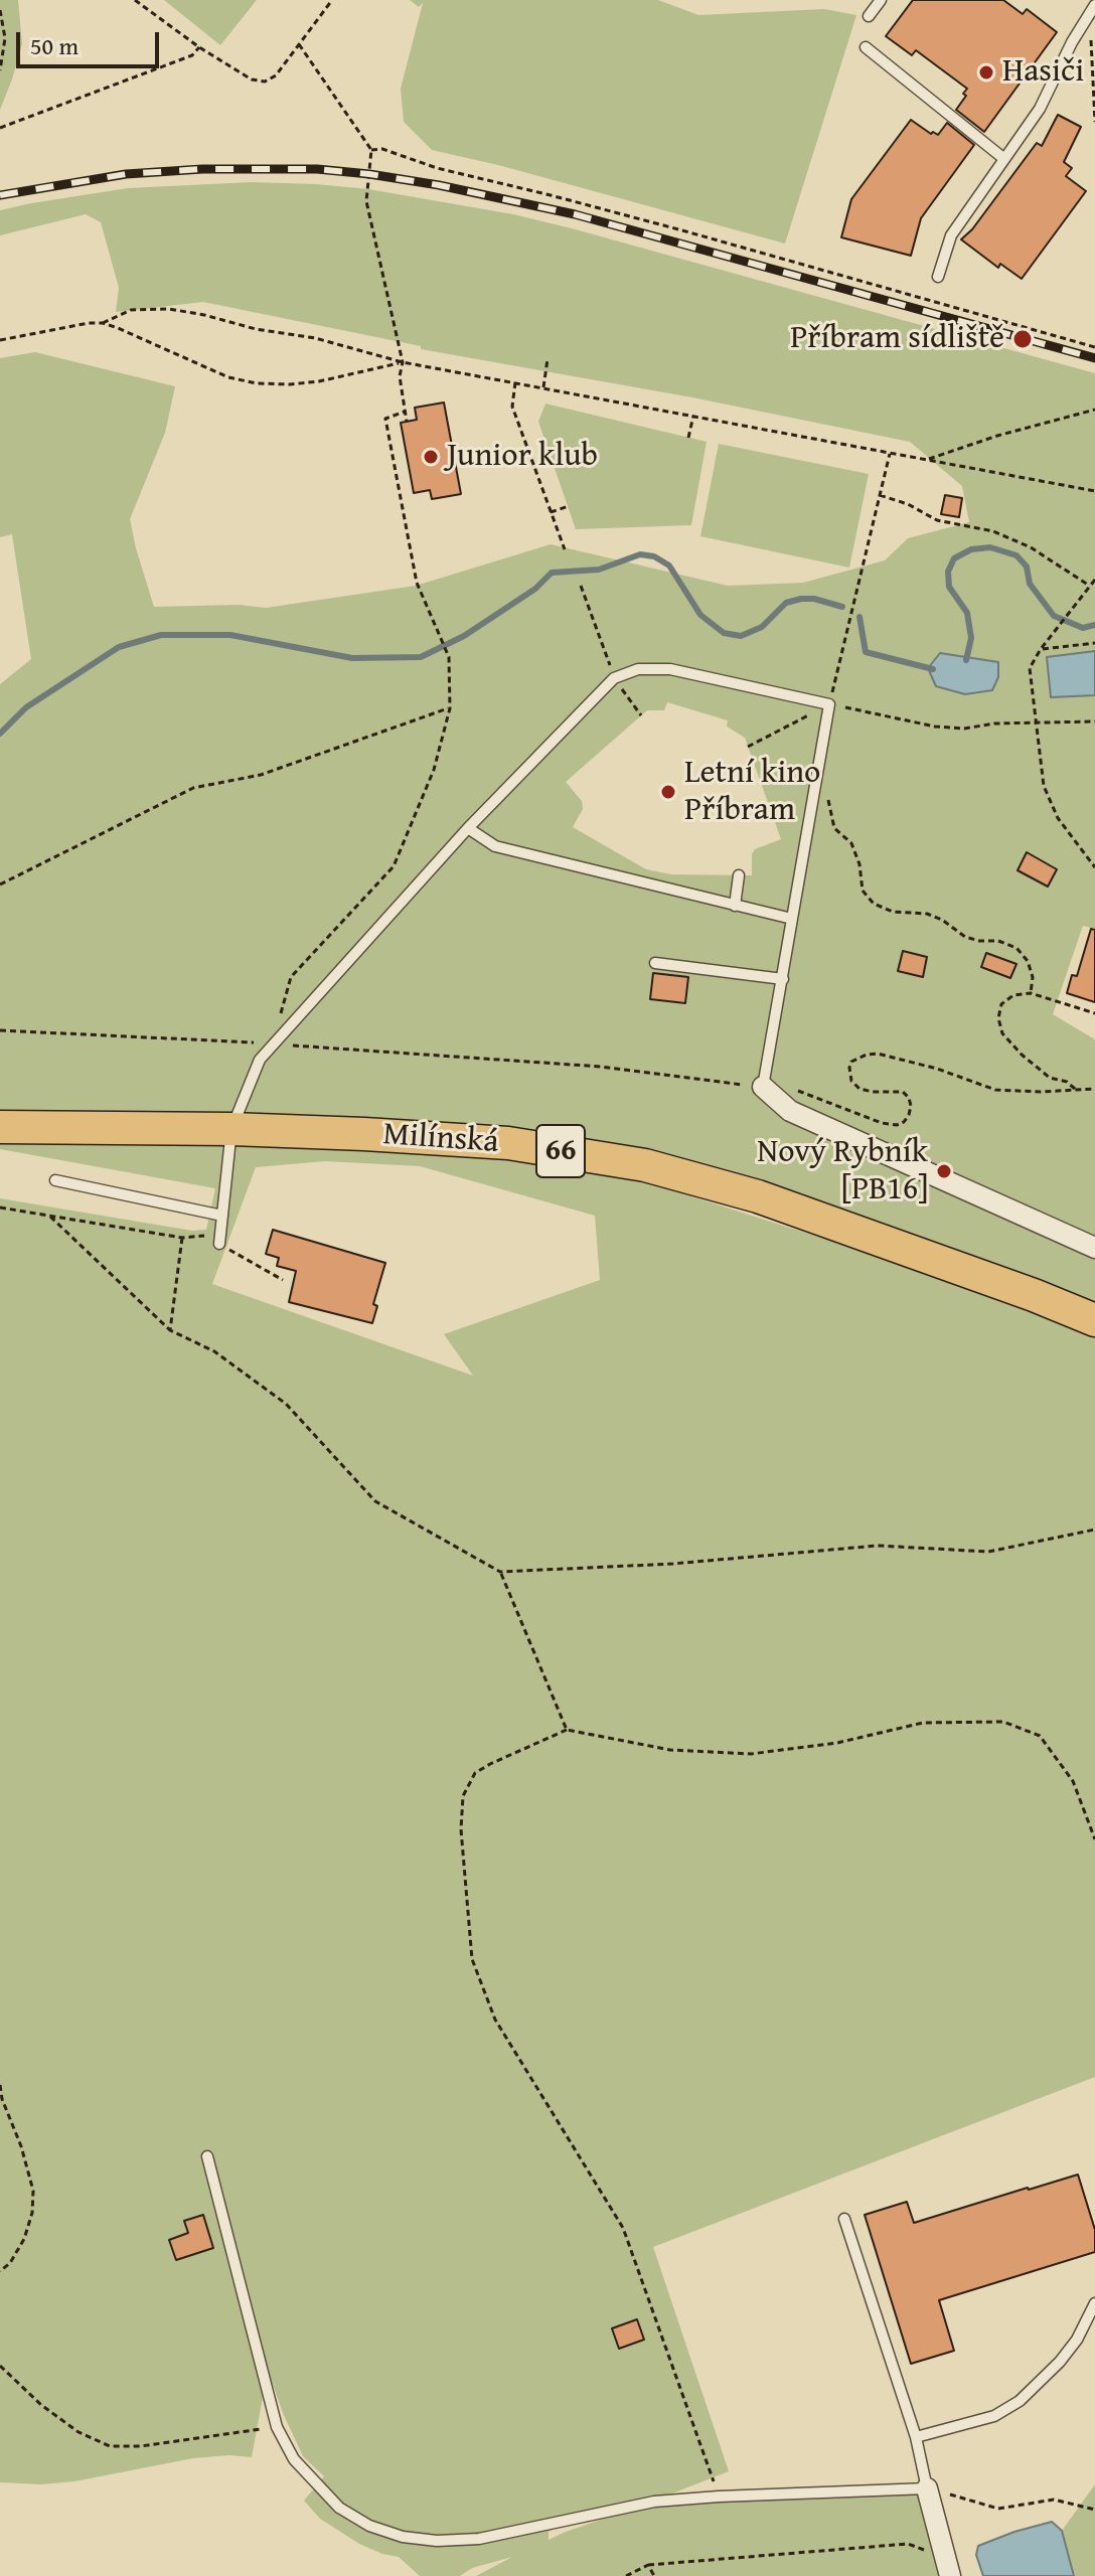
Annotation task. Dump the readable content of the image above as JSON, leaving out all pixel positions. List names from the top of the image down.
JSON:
{
  "streets": {
    "main road": ["Milínská", "66"]
  },
  "places": [
    "Hasiči",
    "Příbram sídliště",
    "Junior klub",
    "Letní kino Příbram",
    "Nový Rybník [PB16]"
  ],
  "scale_bar": "50 m"
}
